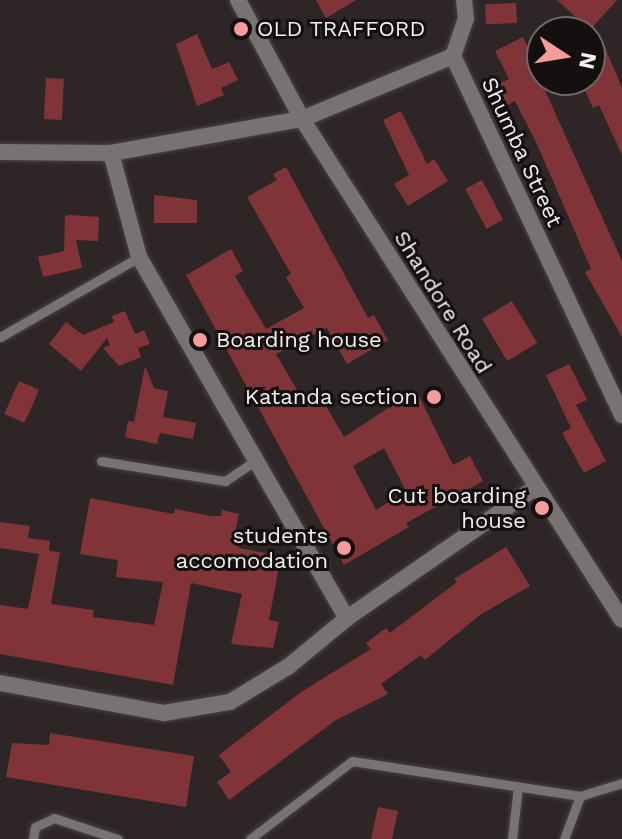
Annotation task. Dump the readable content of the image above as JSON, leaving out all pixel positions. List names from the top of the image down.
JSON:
{
  "streets": {
    "street": ["Shumba Street", "Shandore Road"]
  },
  "places": [
    "OLD TRAFFORD",
    "Boarding house",
    "Katanda section",
    "Cut boarding house",
    "students accomodation"
  ],
  "north": "right"
}
